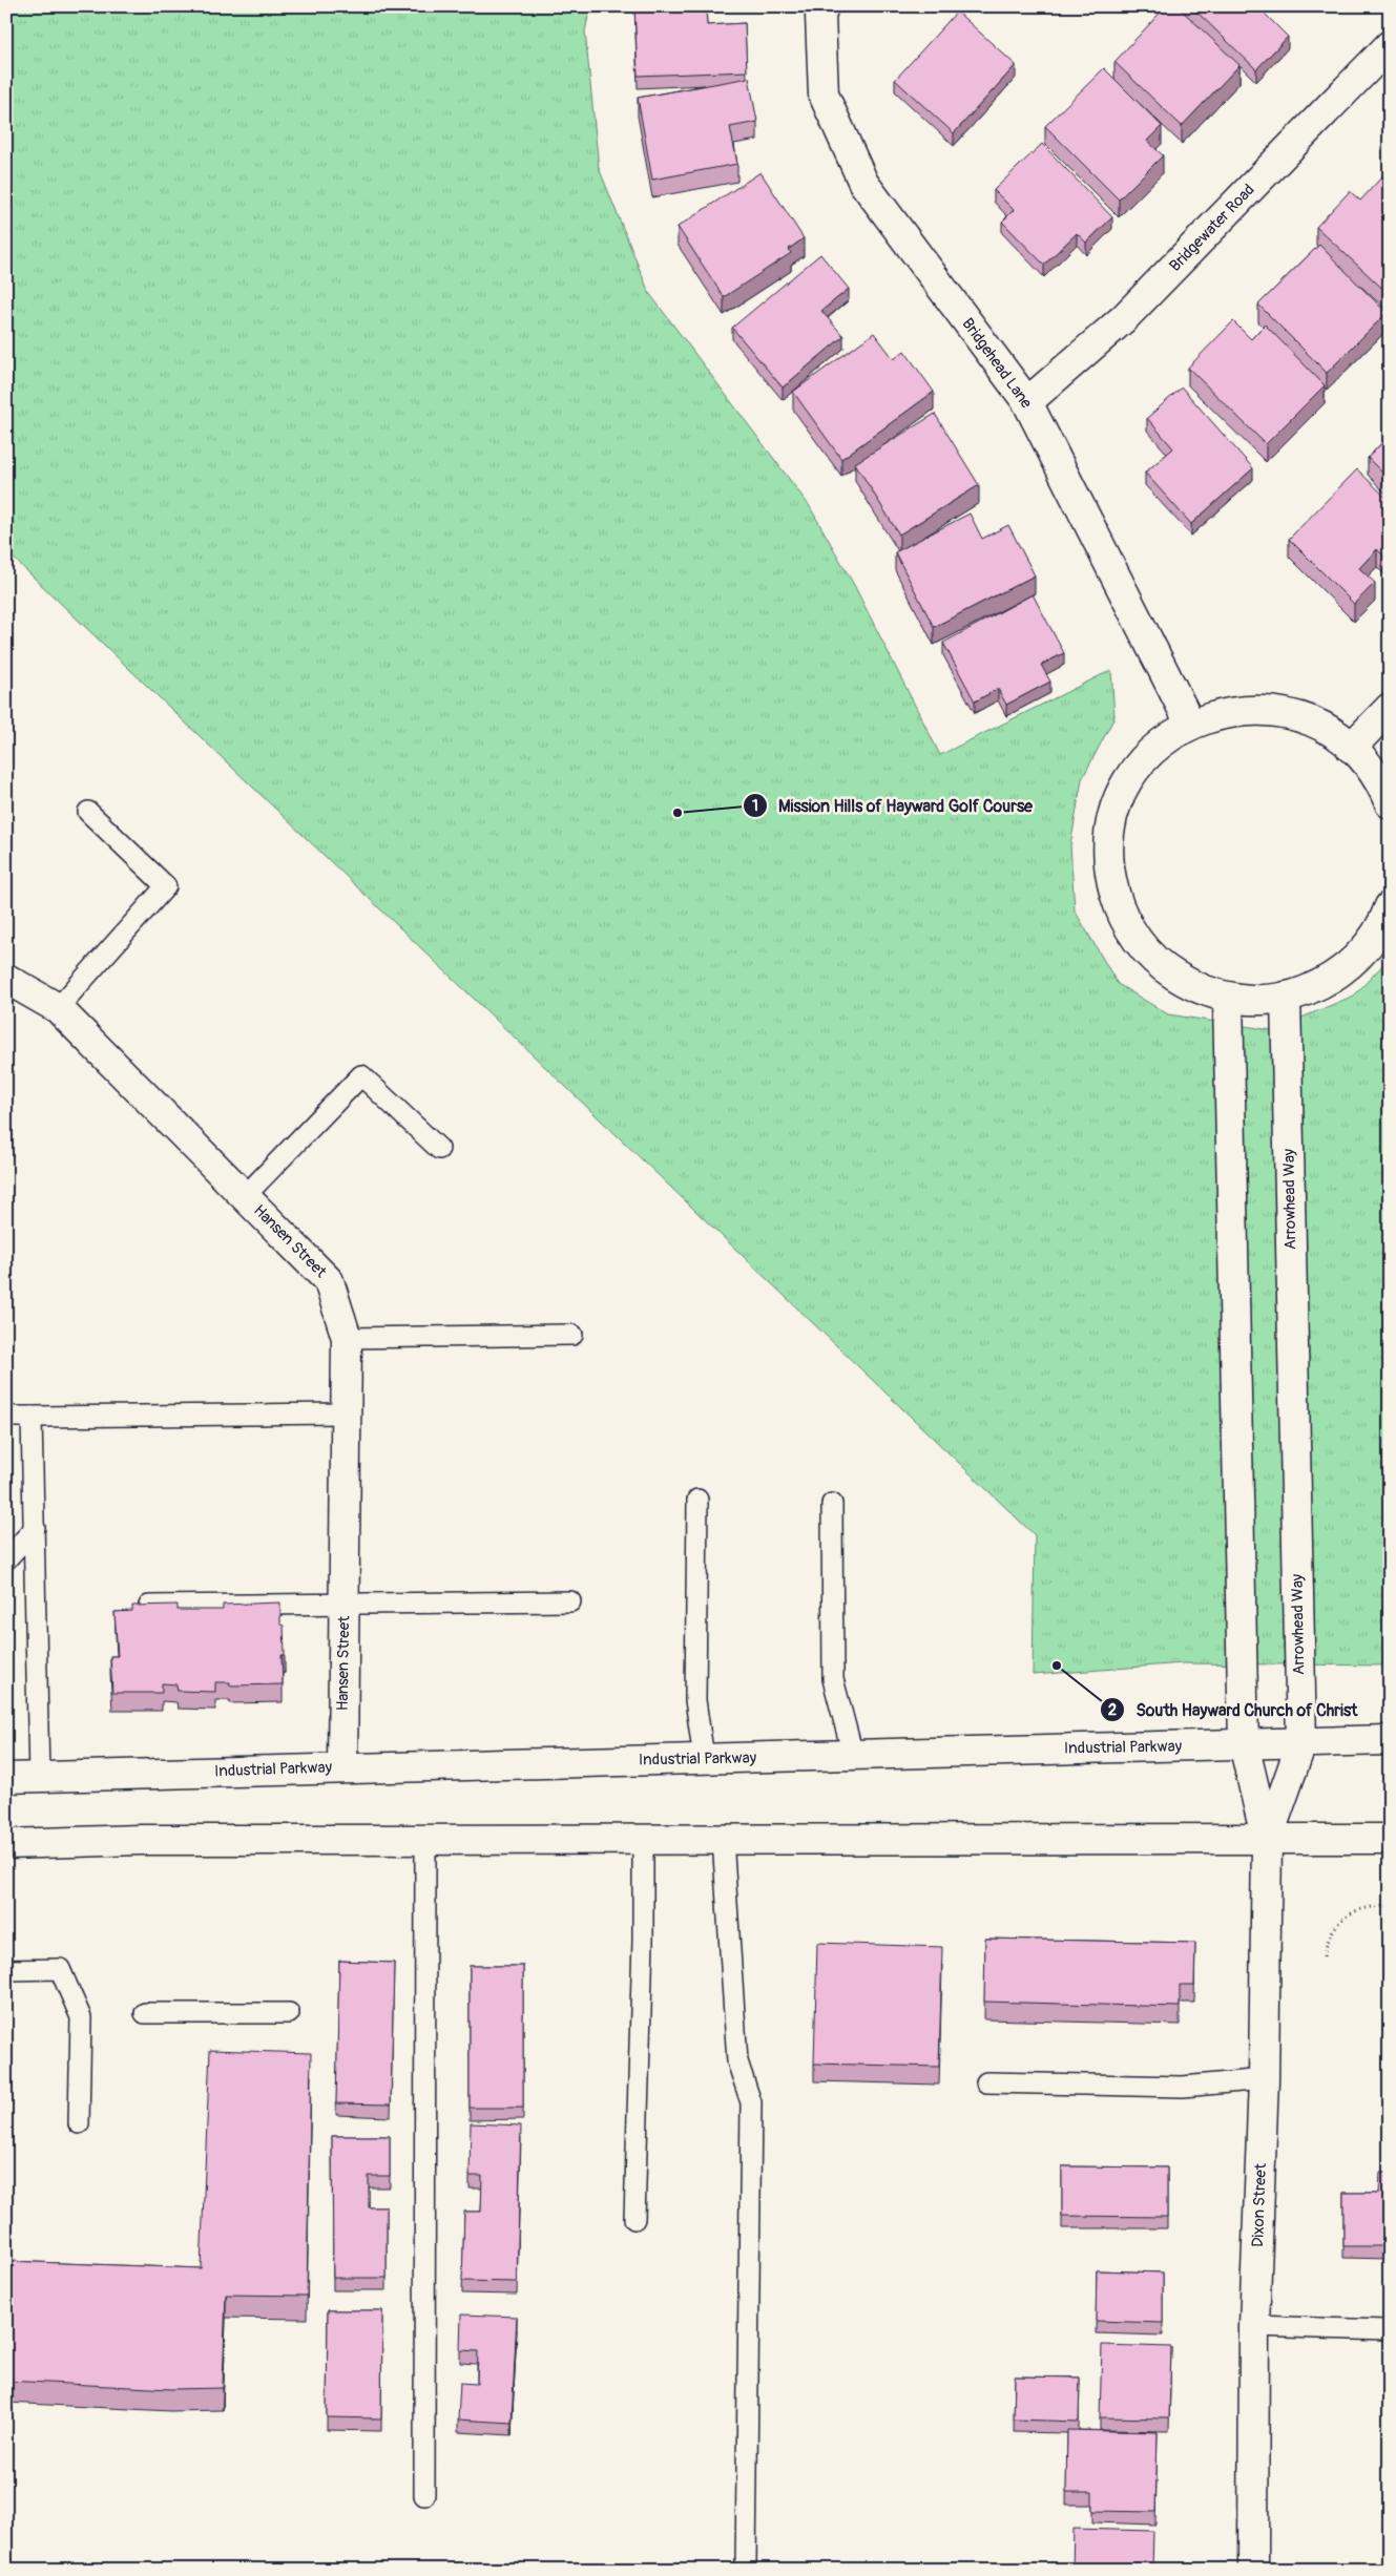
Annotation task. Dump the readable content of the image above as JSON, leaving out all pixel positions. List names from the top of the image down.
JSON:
{
  "streets": {
    "street": [
      "Bridgewater Road",
      "Bridgehead Lane",
      "Arrowhead Way",
      "Hansen Street",
      "Industrial Parkway",
      "Dixon Street"
    ]
  },
  "crossings": [
    ["Bridgewater Road", "Bridgehead Lane"],
    ["Arrowhead Way", "Industrial Parkway"],
    ["Arrowhead Way", "Dixon Street"],
    ["Hansen Street", "Industrial Parkway"]
  ],
  "places": ["Mission Hills of Hayward Golf Course", "South Hayward Church of Christ"]
}
